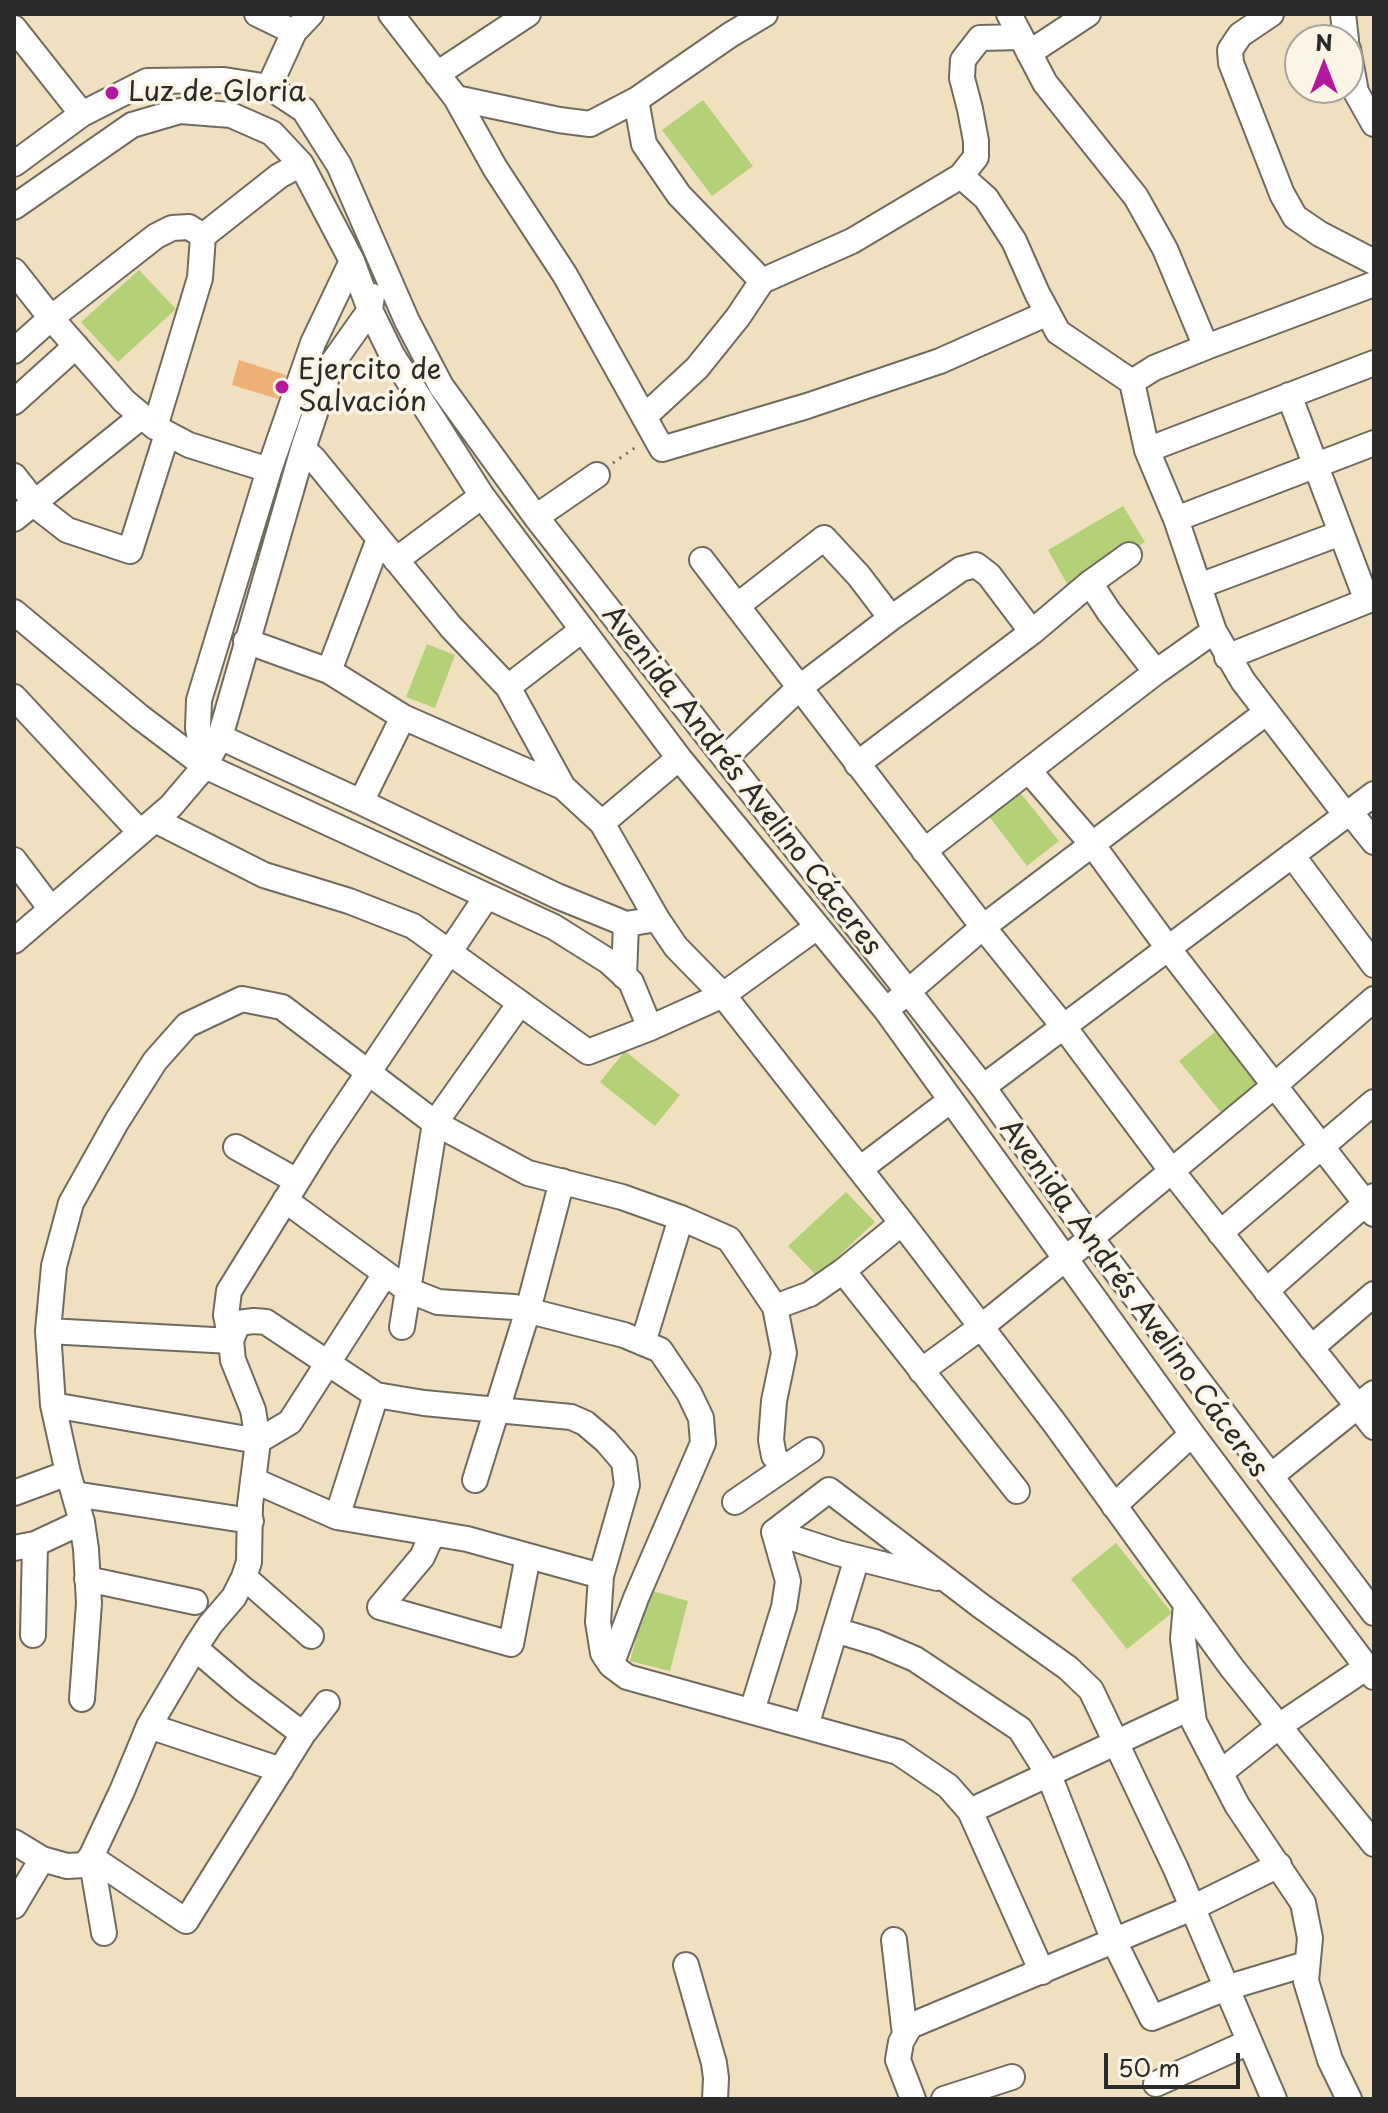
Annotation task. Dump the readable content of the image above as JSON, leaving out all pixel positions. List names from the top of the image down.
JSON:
{
  "streets": {
    "street": ["Avenida Andrés Avelino Cáceres"]
  },
  "places": ["Luz de Gloria", "Ejercito de Salvación"],
  "scale_bar": "50 m",
  "north": "top"
}
